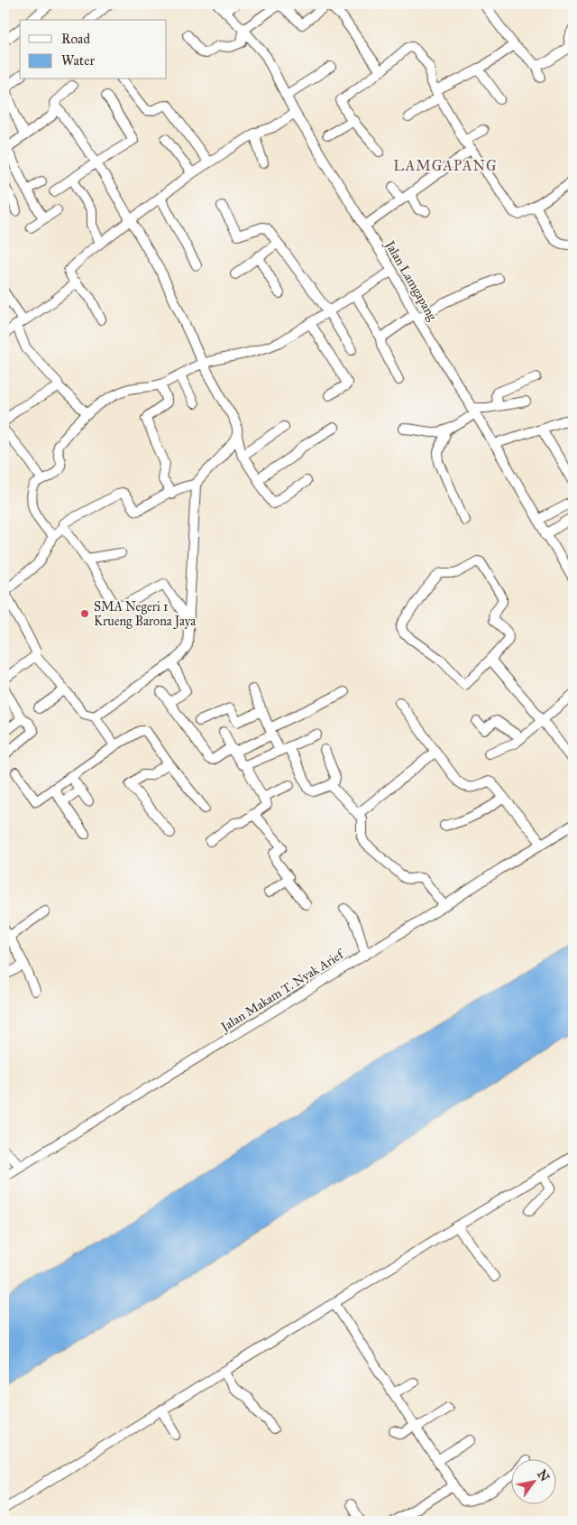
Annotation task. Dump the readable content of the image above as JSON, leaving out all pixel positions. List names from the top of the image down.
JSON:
{
  "streets": {
    "street": ["Jalan Lamgapang", "Jalan Makam T. Nyak Arief"]
  },
  "districts": ["LAMGAPANG"],
  "places": ["SMA Negeri 1 Krueng Barona Jaya"],
  "legend": ["Road", "Water"],
  "north": "top right"
}
